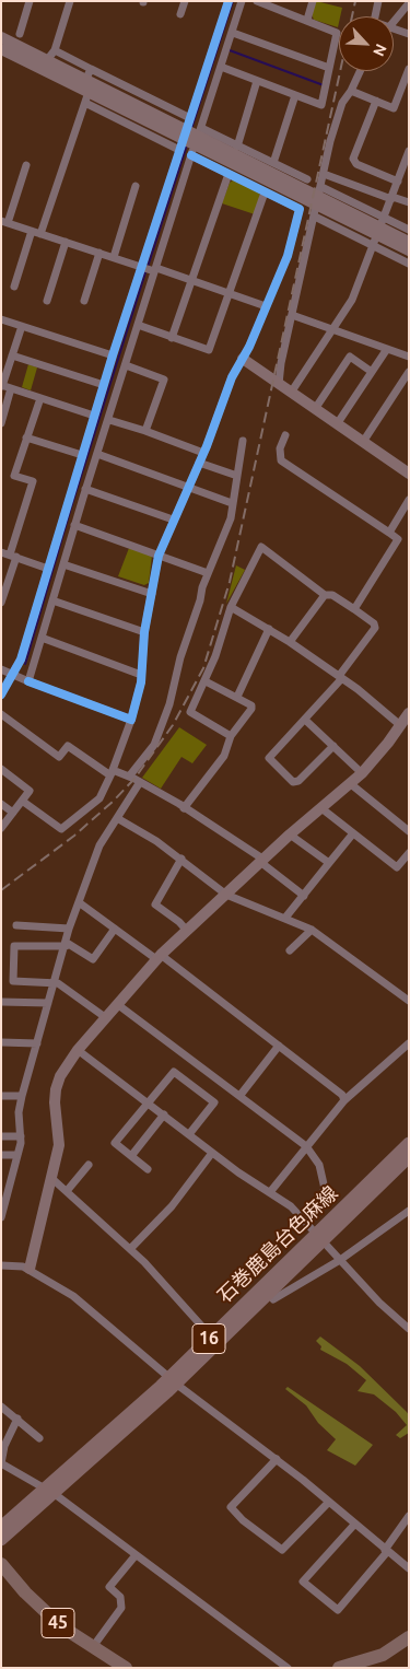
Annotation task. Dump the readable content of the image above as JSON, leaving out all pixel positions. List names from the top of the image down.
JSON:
{
  "streets": {
    "highway": ["45"],
    "main road": ["石巻鹿島台色麻線", "16"]
  },
  "north": "bottom right"
}
